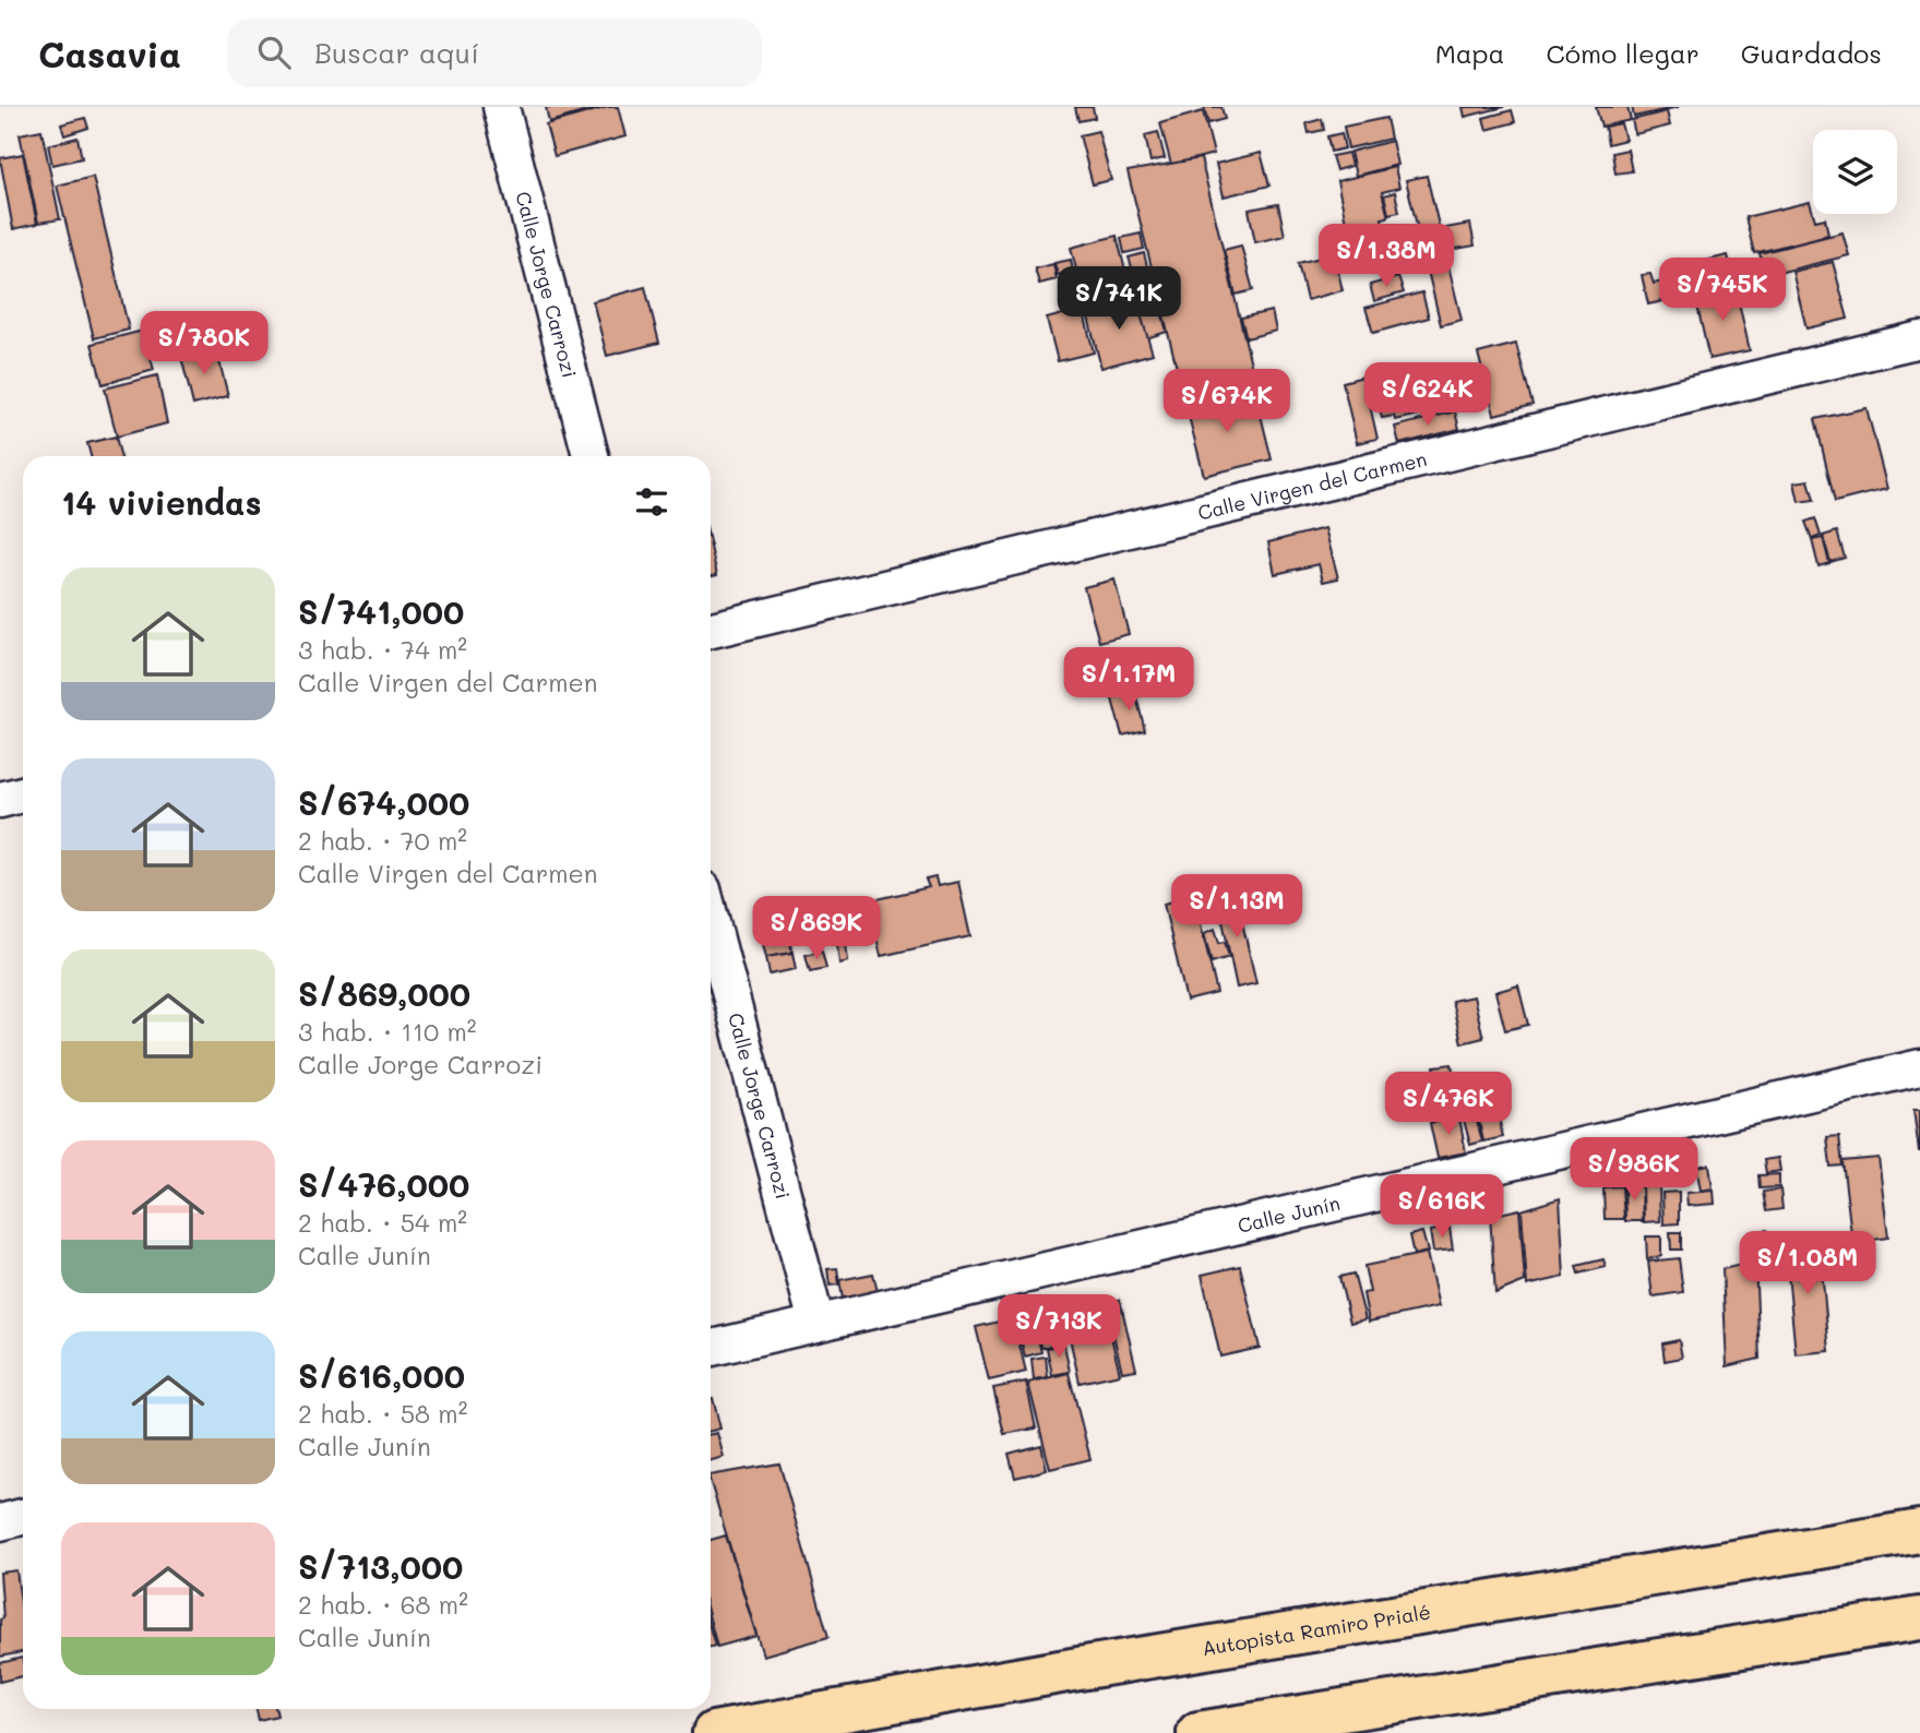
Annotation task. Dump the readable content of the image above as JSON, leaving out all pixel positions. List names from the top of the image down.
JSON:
{
  "streets": {
    "highway": ["Autopista Ramiro Prialé"],
    "street": ["Calle Jorge Carrozi", "Calle Virgen del Carmen", "Calle Junín"]
  },
  "crossings": [
    ["Calle Jorge Carrozi", "Calle Junín"]
  ],
  "page": {
    "header": "Casavia",
    "search": "Buscar aquí",
    "nav": ["Mapa", "Cómo llegar", "Guardados"],
    "price": [
      "S/1.38M",
      "S/745K",
      "S/741K",
      "S/780K",
      "S/624K",
      "S/674K",
      "S/1.17M",
      "S/1.13M",
      "S/869K",
      "S/476K",
      "S/986K",
      "S/616K",
      "S/1.08M",
      "S/713K"
    ],
    "heading": "14 viviendas",
    "list": [
      {
        "name": "S/741,000",
        "note": "3 hab. · 74 m² · Calle Virgen del Carmen"
      },
      {
        "name": "S/674,000",
        "note": "2 hab. · 70 m² · Calle Virgen del Carmen"
      },
      {
        "name": "S/869,000",
        "note": "3 hab. · 110 m² · Calle Jorge Carrozi"
      },
      {
        "name": "S/476,000",
        "note": "2 hab. · 54 m² · Calle Junín"
      },
      {
        "name": "S/616,000",
        "note": "2 hab. · 58 m² · Calle Junín"
      },
      {
        "name": "S/713,000",
        "note": "2 hab. · 68 m² · Calle Junín"
      }
    ]
  }
}
